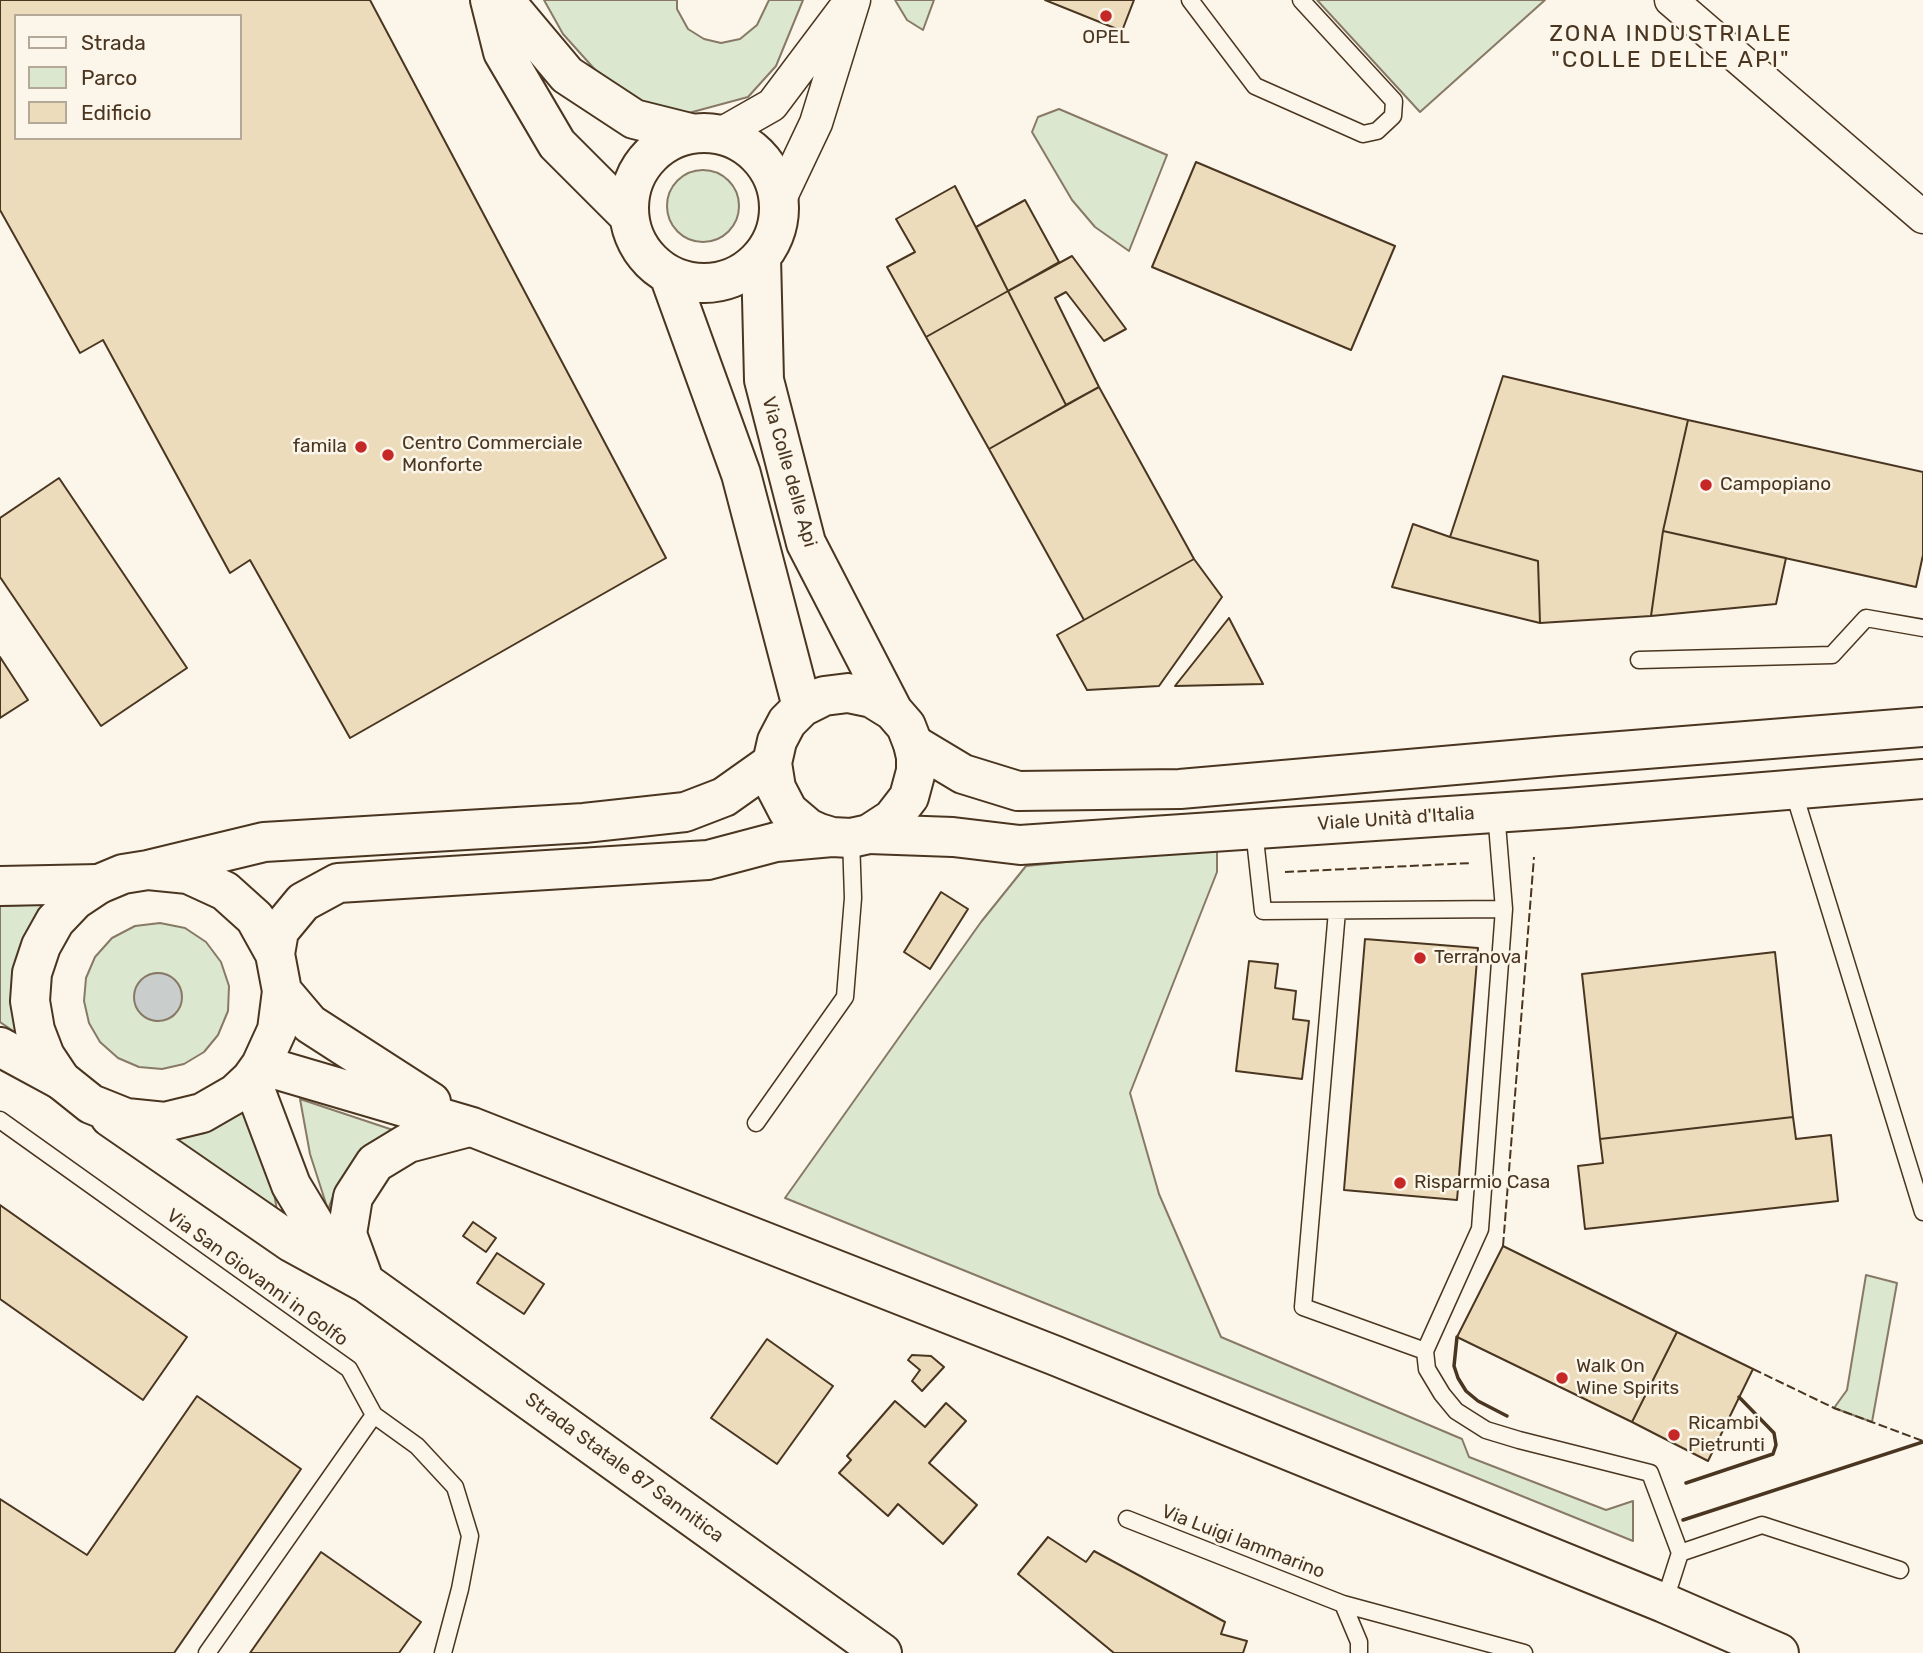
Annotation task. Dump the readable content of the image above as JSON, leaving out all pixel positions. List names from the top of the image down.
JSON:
{
  "streets": {
    "main road": ["Via Colle delle Api", "Viale Unità d'Italia", "Strada Statale 87 Sannitica"],
    "lane": ["Via San Giovanni in Golfo", "Via Luigi Iammarino"]
  },
  "crossings": [
    ["Via Colle delle Api", "Viale Unità d'Italia"]
  ],
  "districts": ["ZONA INDUSTRIALE \"COLLE DELLE API\""],
  "places": [
    "OPEL",
    "famila",
    "Centro Commerciale Monforte",
    "Campopiano",
    "Terranova",
    "Risparmio Casa",
    "Walk On Wine Spirits",
    "Ricambi Pietrunti"
  ],
  "legend": ["Strada", "Parco", "Edificio"]
}
